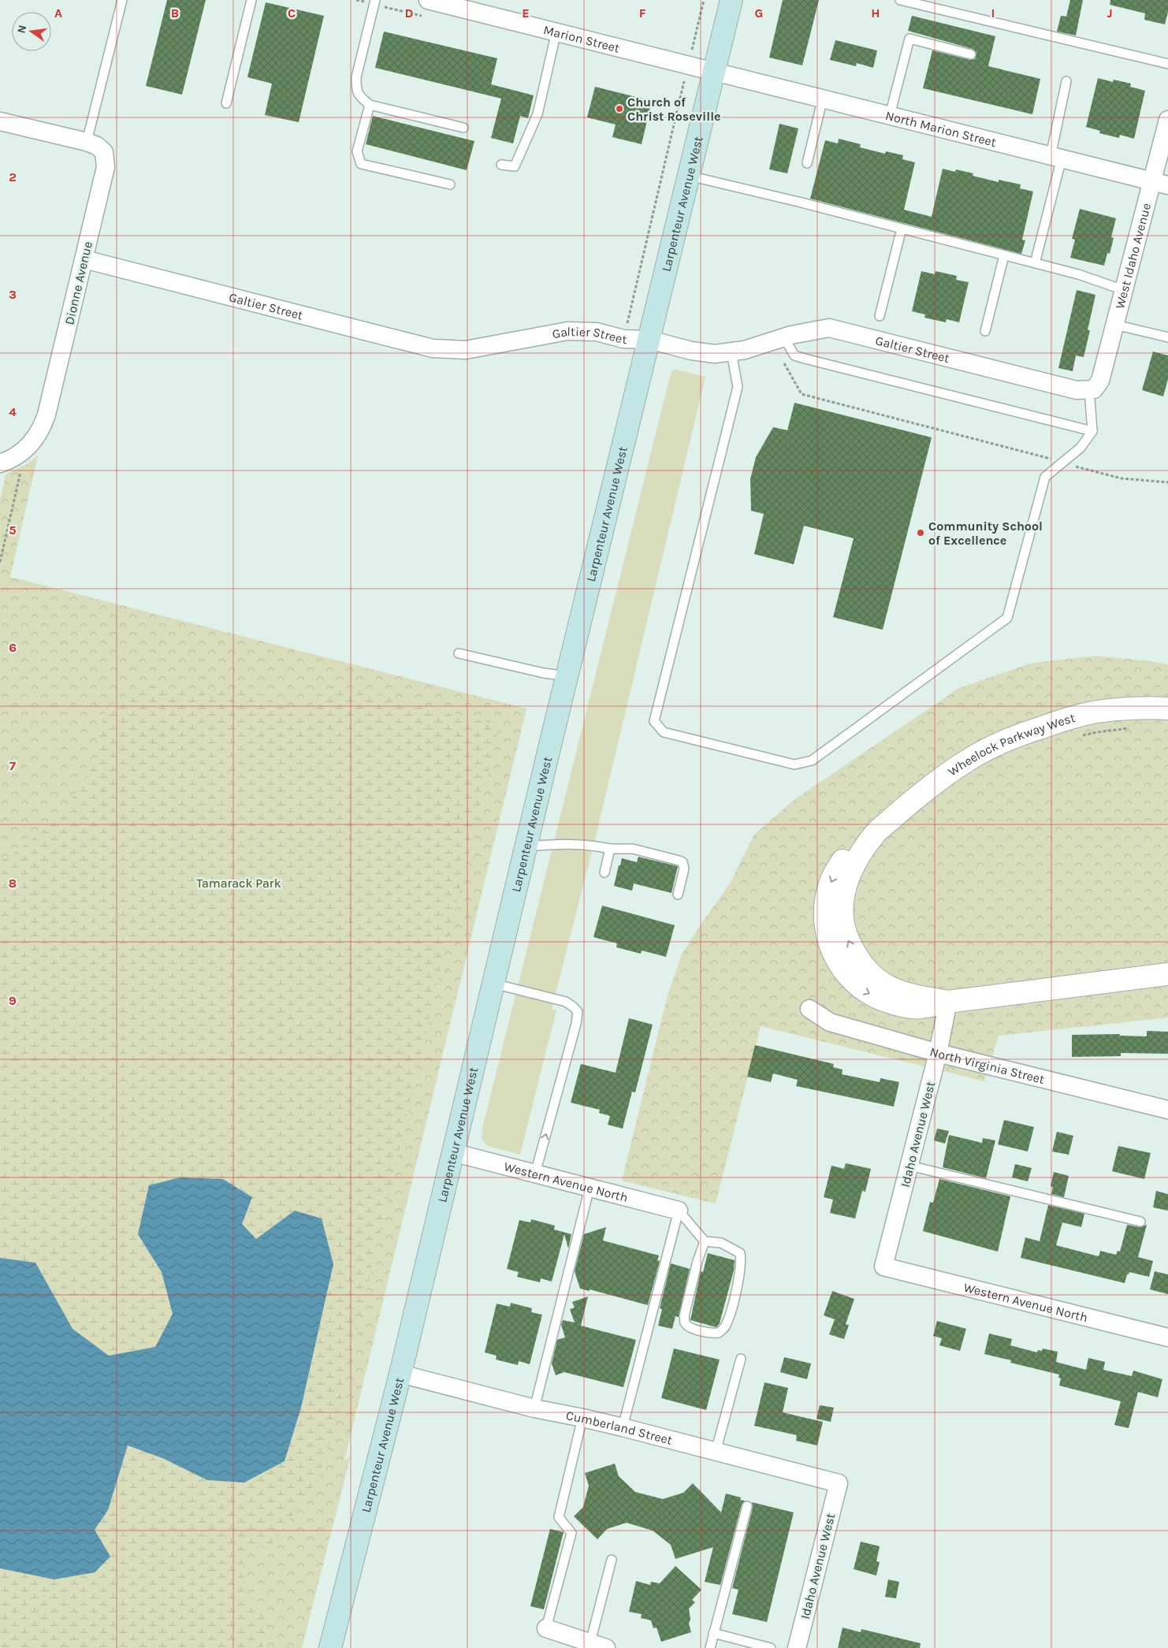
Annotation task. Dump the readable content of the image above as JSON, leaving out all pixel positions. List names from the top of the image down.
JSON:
{
  "streets": {
    "main road": ["Larpenteur Avenue West"],
    "street": [
      "Marion Street",
      "North Marion Street",
      "West Idaho Avenue",
      "Dionne Avenue",
      "Galtier Street",
      "Wheelock Parkway West",
      "North Virginia Street",
      "Idaho Avenue West",
      "Western Avenue North",
      "Cumberland Street"
    ]
  },
  "crossings": [
    ["Marion Street", "North Marion Street"],
    ["Marion Street", "Larpenteur Avenue West"],
    ["North Marion Street", "Larpenteur Avenue West"],
    ["North Marion Street", "West Idaho Avenue"],
    ["Larpenteur Avenue West", "Galtier Street"],
    ["Larpenteur Avenue West", "Western Avenue North"],
    ["Larpenteur Avenue West", "Cumberland Street"],
    ["West Idaho Avenue", "Galtier Street"],
    ["Dionne Avenue", "Galtier Street"],
    ["Wheelock Parkway West", "Idaho Avenue West"],
    ["North Virginia Street", "Idaho Avenue West"],
    ["Idaho Avenue West", "Western Avenue North"],
    ["Idaho Avenue West", "Cumberland Street"]
  ],
  "parks": ["Tamarack Park"],
  "places": ["Church of Christ Roseville", "Community School of Excellence"],
  "north": "left",
  "grid": {
    "columns": [
      "A",
      "B",
      "C",
      "D",
      "E",
      "F",
      "G",
      "H",
      "I",
      "J"
    ],
    "rows": [
      "2",
      "3",
      "4",
      "5",
      "6",
      "7",
      "8",
      "9"
    ]
  }
}
